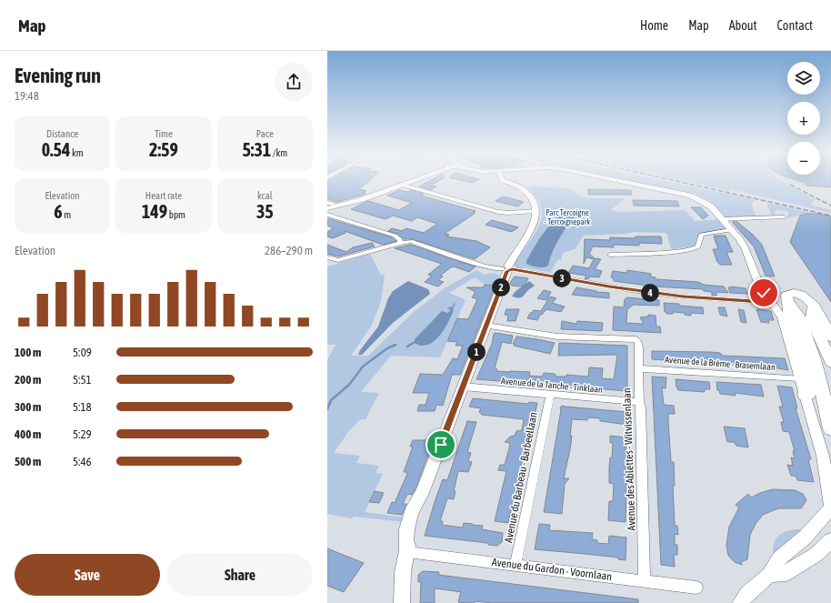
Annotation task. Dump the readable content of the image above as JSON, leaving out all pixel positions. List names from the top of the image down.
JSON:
{
  "streets": {
    "street": [
      "Avenue de la Brème - Brasemlaan",
      "Avenue de la Tanche - Tinklaan",
      "Avenue des Ablettes - Witvissenlaan",
      "Avenue du Barbeau - Barbeellaan",
      "Avenue du Gardon - Voornlaan"
    ]
  },
  "crossings": [
    ["Avenue de la Brème - Brasemlaan", "Avenue des Ablettes - Witvissenlaan"],
    ["Avenue de la Tanche - Tinklaan", "Avenue des Ablettes - Witvissenlaan"],
    ["Avenue de la Tanche - Tinklaan", "Avenue du Barbeau - Barbeellaan"],
    ["Avenue des Ablettes - Witvissenlaan", "Avenue du Gardon - Voornlaan"],
    ["Avenue du Barbeau - Barbeellaan", "Avenue du Gardon - Voornlaan"]
  ],
  "parks": ["Parc Tercoigne - Tercoignepark"],
  "page": {
    "header": "Map",
    "nav": [
      "Home",
      "Map",
      "About",
      "Contact"
    ],
    "heading": ["Evening run", "19:48"],
    "map_buttons": ["+", "−"],
    "stats": [
      ["Distance", "0.54 km"],
      ["Time", "2:59"],
      ["Pace", "5:31 /km"],
      ["Elevation", "6 m"],
      ["Heart rate", "149 bpm"],
      ["kcal", "35"]
    ],
    "chart": ["Elevation", "286–290 m"],
    "pins": [
      "3",
      "2",
      "4",
      "1"
    ],
    "list": [
      {
        "name": "100 m",
        "note": "5:09"
      },
      {
        "name": "200 m",
        "note": "5:51"
      },
      {
        "name": "300 m",
        "note": "5:18"
      },
      {
        "name": "400 m",
        "note": "5:29"
      },
      {
        "name": "500 m",
        "note": "5:46"
      }
    ],
    "buttons": ["Save", "Share"]
  }
}
